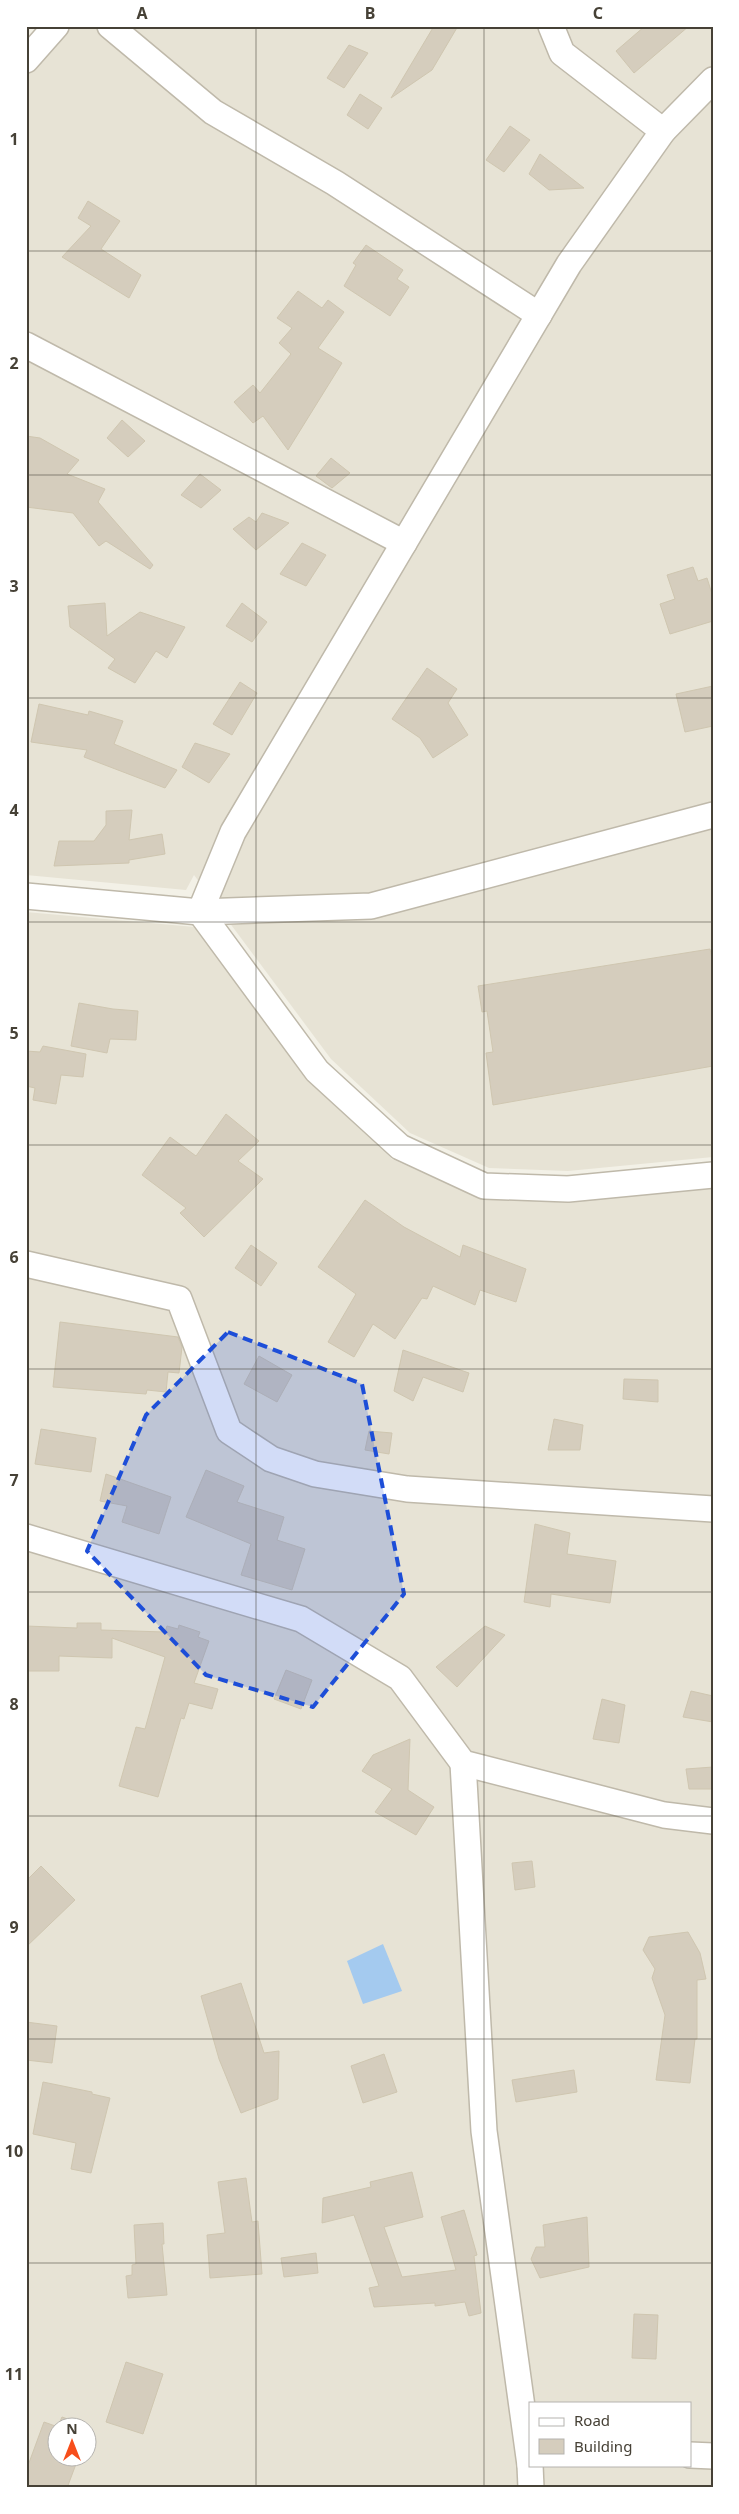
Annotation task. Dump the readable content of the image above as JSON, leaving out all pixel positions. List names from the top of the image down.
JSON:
{
  "legend": ["Road", "Building"],
  "north": "top",
  "grid": {
    "columns": ["A", "B", "C"],
    "rows": [
      "1",
      "2",
      "3",
      "4",
      "5",
      "6",
      "7",
      "8",
      "9",
      "10",
      "11"
    ]
  }
}
